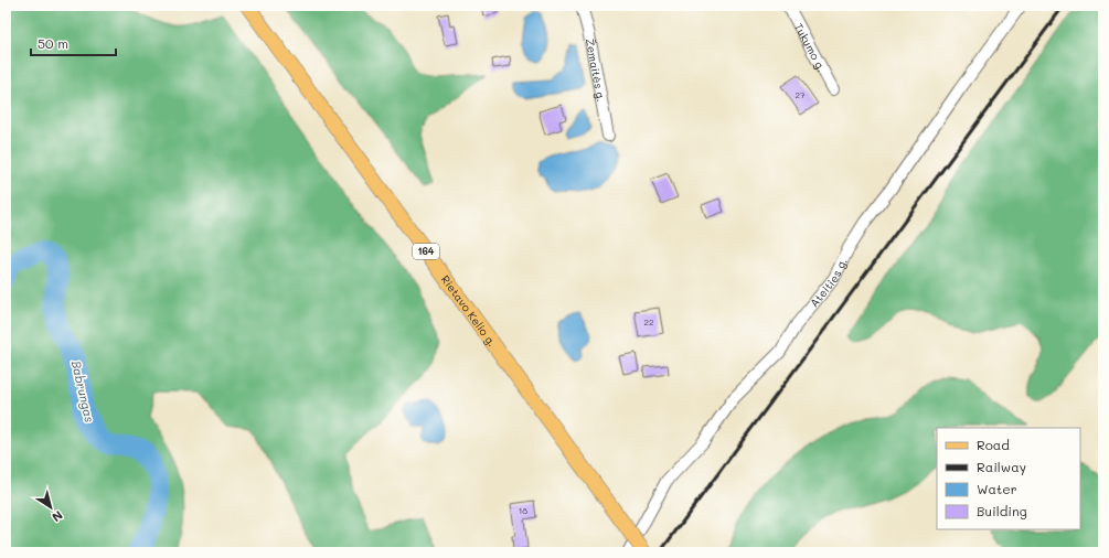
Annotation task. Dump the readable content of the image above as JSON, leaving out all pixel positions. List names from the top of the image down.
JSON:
{
  "streets": {
    "main road": ["164", "Rietavo Kelio g."],
    "street": ["Tukumo g.", "Žemaitės g.", "Ateities g."]
  },
  "water": ["Babrungas"],
  "house_numbers": ["27", "22", "18"],
  "legend": [
    "Road",
    "Railway",
    "Water",
    "Building"
  ],
  "scale_bar": "50 m",
  "north": "bottom right"
}
